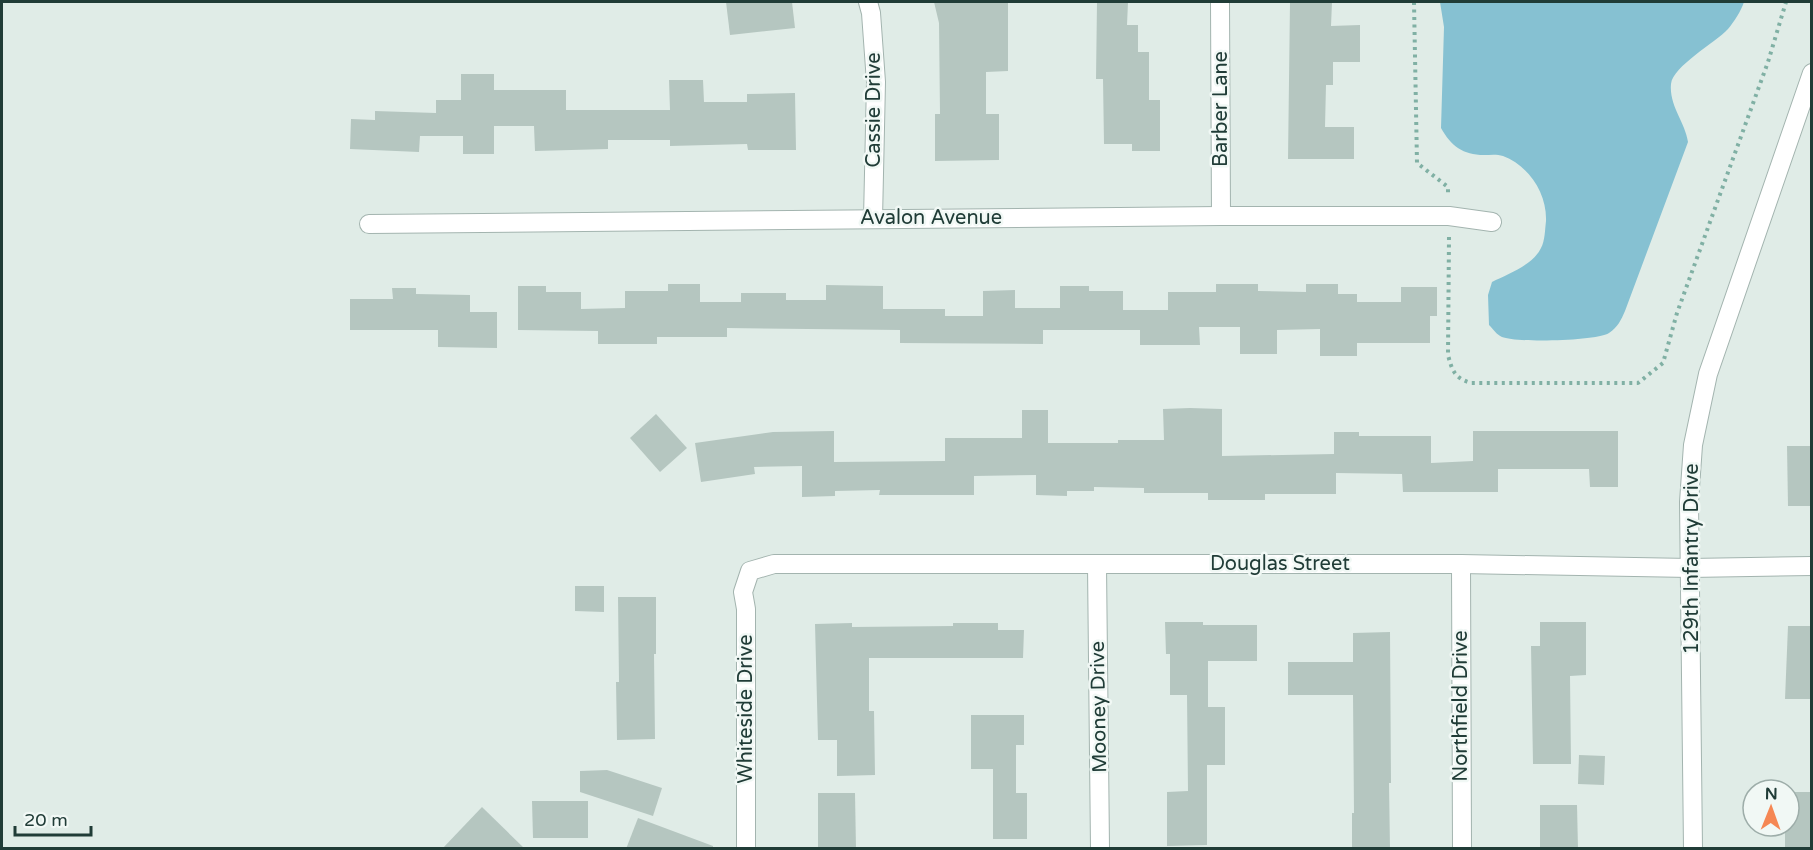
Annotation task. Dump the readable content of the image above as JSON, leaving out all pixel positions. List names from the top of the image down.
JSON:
{
  "streets": {
    "street": [
      "Barber Lane",
      "Cassie Drive",
      "Avalon Avenue",
      "129th Infantry Drive",
      "Douglas Street",
      "Northfield Drive",
      "Mooney Drive",
      "Whiteside Drive"
    ]
  },
  "crossings": [
    ["Barber Lane", "Avalon Avenue"],
    ["Cassie Drive", "Avalon Avenue"],
    ["129th Infantry Drive", "Douglas Street"],
    ["Douglas Street", "Northfield Drive"],
    ["Douglas Street", "Mooney Drive"],
    ["Douglas Street", "Whiteside Drive"]
  ],
  "scale_bar": "20 m",
  "north": "top"
}
